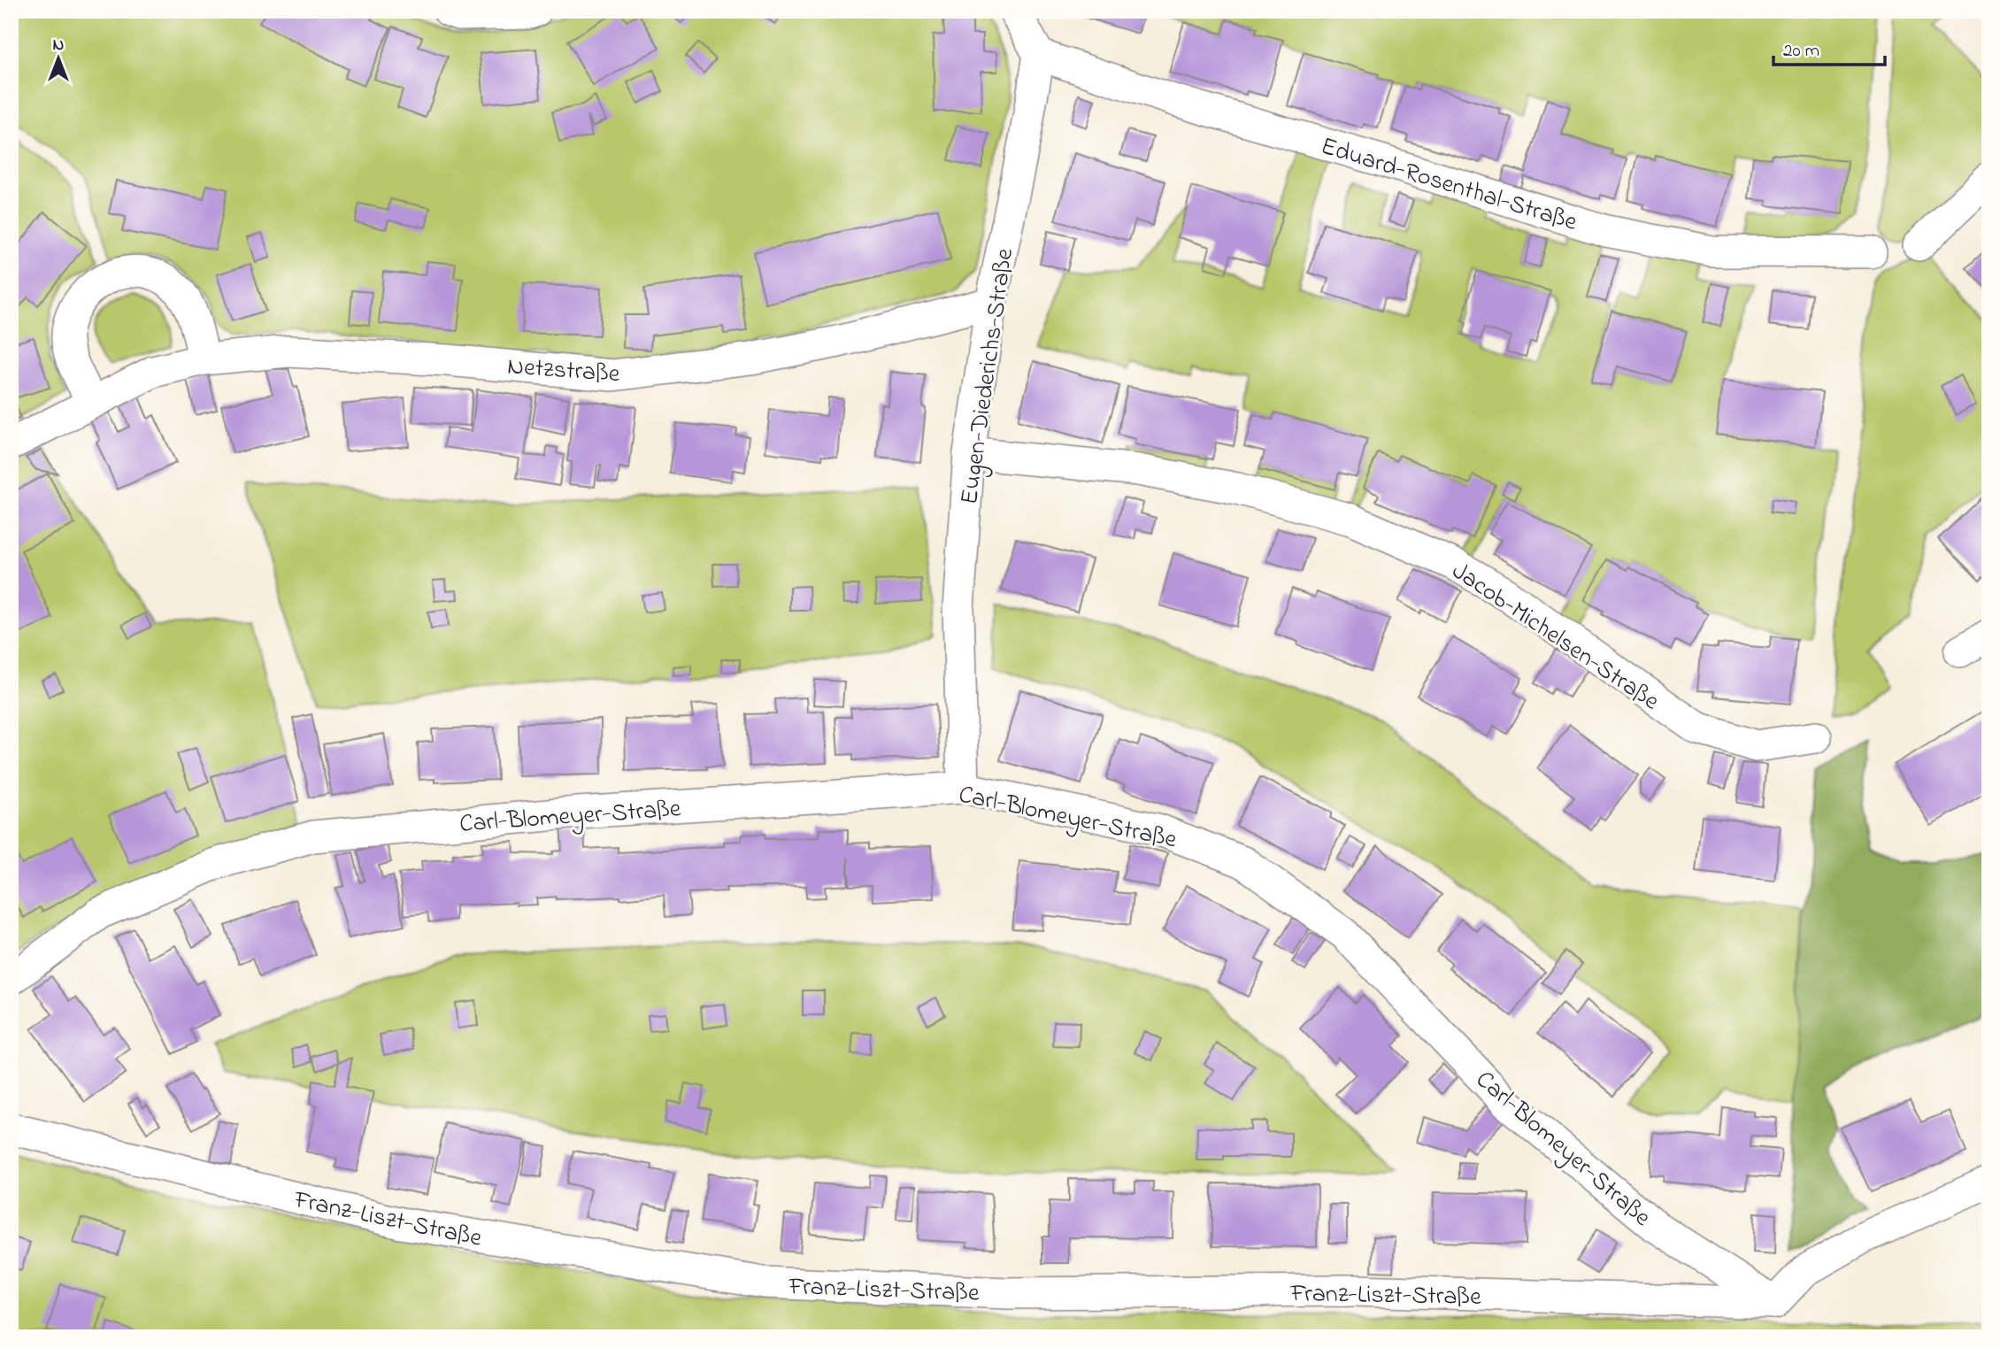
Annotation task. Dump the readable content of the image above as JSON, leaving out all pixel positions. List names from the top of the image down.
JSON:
{
  "streets": {
    "street": [
      "Eduard-Rosenthal-Straße",
      "Netzstraße",
      "Eugen-Diederichs-Straße",
      "Jacob-Michelsen-Straße",
      "Carl-Blomeyer-Straße",
      "Franz-Liszt-Straße"
    ]
  },
  "crossings": [
    ["Eduard-Rosenthal-Straße", "Eugen-Diederichs-Straße"],
    ["Netzstraße", "Eugen-Diederichs-Straße"],
    ["Eugen-Diederichs-Straße", "Jacob-Michelsen-Straße"],
    ["Eugen-Diederichs-Straße", "Carl-Blomeyer-Straße"],
    ["Carl-Blomeyer-Straße", "Franz-Liszt-Straße"]
  ],
  "scale_bar": "20 m",
  "north": "top"
}
